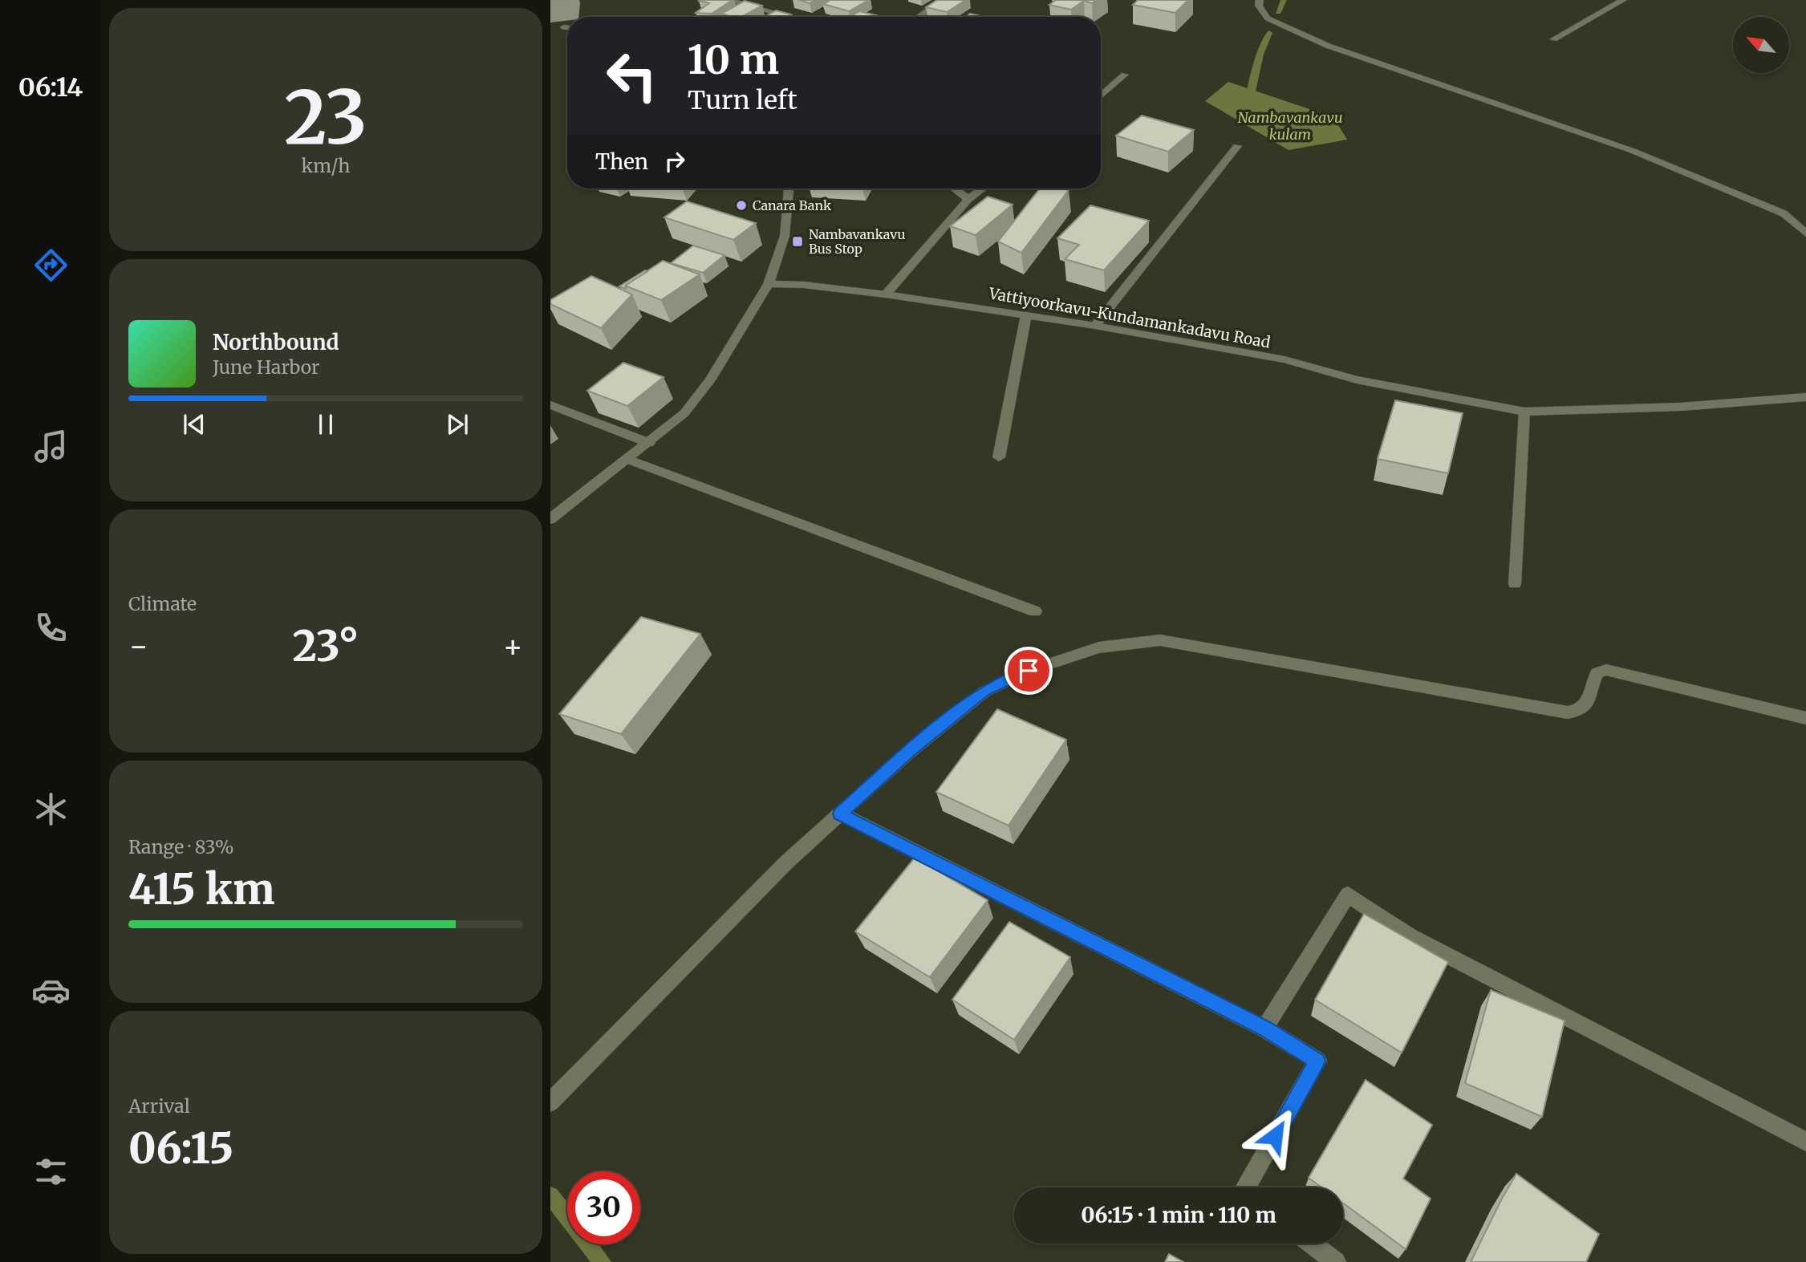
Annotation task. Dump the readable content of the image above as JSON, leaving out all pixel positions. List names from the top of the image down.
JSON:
{
  "streets": {
    "street": ["Vattiyoorkavu-Kundamankadavu Road"]
  },
  "water": ["Nambavankavu kulam"],
  "places": {
    "other": ["Canara Bank"],
    "transit": ["Nambavankavu Bus Stop"]
  },
  "north": "top left",
  "page": {
    "tabs": "06:14",
    "tile": [
      ["23", "km/h"],
      "Climate",
      ["Range · 83%", "415 km"],
      ["Arrival", "06:15"]
    ],
    "turn": ["10 m", "Turn left"],
    "then": "Then",
    "song": ["Northbound", "June Harbor"],
    "heat": ["−", "23°", "+"],
    "limit": "30",
    "trip": "06:15 · 1 min · 110 m"
  }
}
